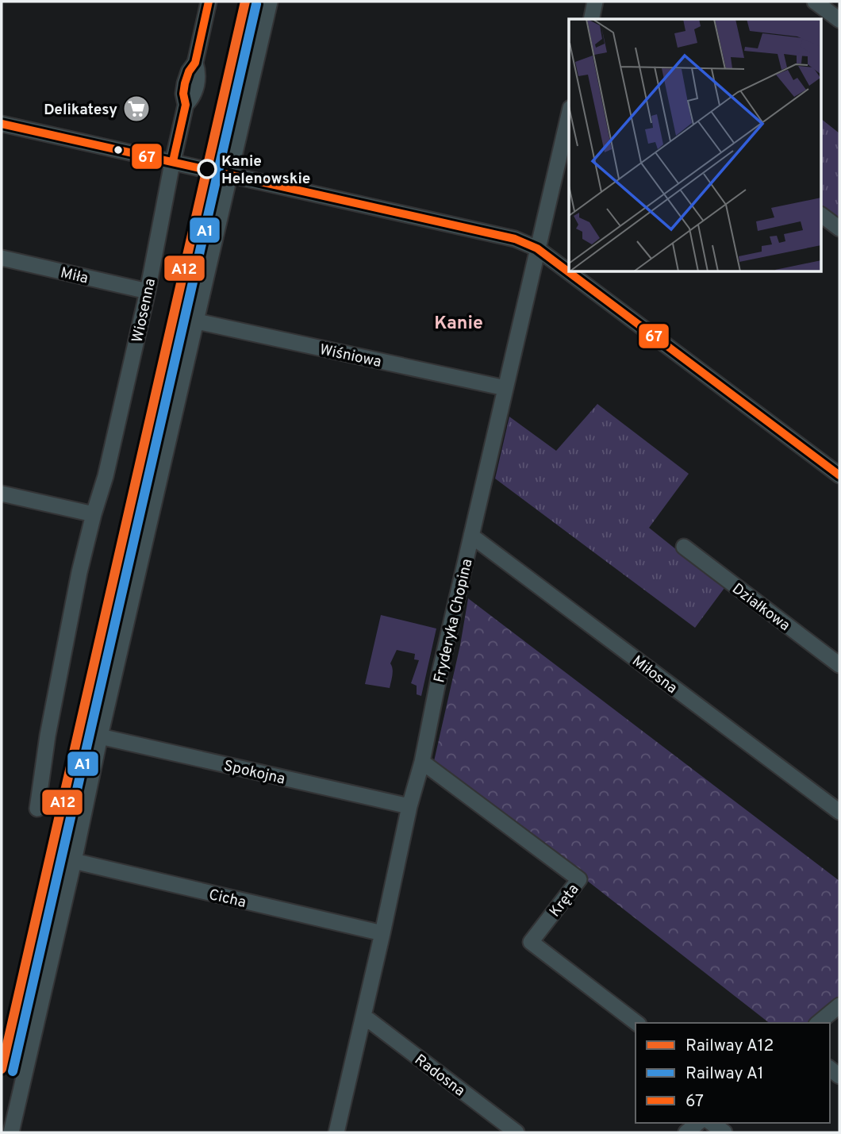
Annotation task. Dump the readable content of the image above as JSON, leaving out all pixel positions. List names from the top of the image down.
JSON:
{
  "streets": {
    "street": [
      "Miła",
      "Wiosenna",
      "Wiśniowa",
      "Działkowa",
      "Fryderyka Chopina",
      "Miłosna",
      "Spokojna",
      "Cicha",
      "Kręta",
      "Radosna"
    ]
  },
  "crossings": [
    ["Miła", "Wiosenna"],
    ["Wiśniowa", "Fryderyka Chopina"],
    ["Fryderyka Chopina", "Miłosna"],
    ["Fryderyka Chopina", "Spokojna"],
    ["Fryderyka Chopina", "Cicha"],
    ["Fryderyka Chopina", "Kręta"],
    ["Fryderyka Chopina", "Radosna"]
  ],
  "districts": ["Kanie"],
  "places": {
    "supermarket": ["Delikatesy"],
    "other": ["Kanie Helenowskie"]
  },
  "lines": ["rail line A12", "transit line 67", "rail line A1"],
  "legend": ["Railway A12", "Railway A1", "67"]
}
